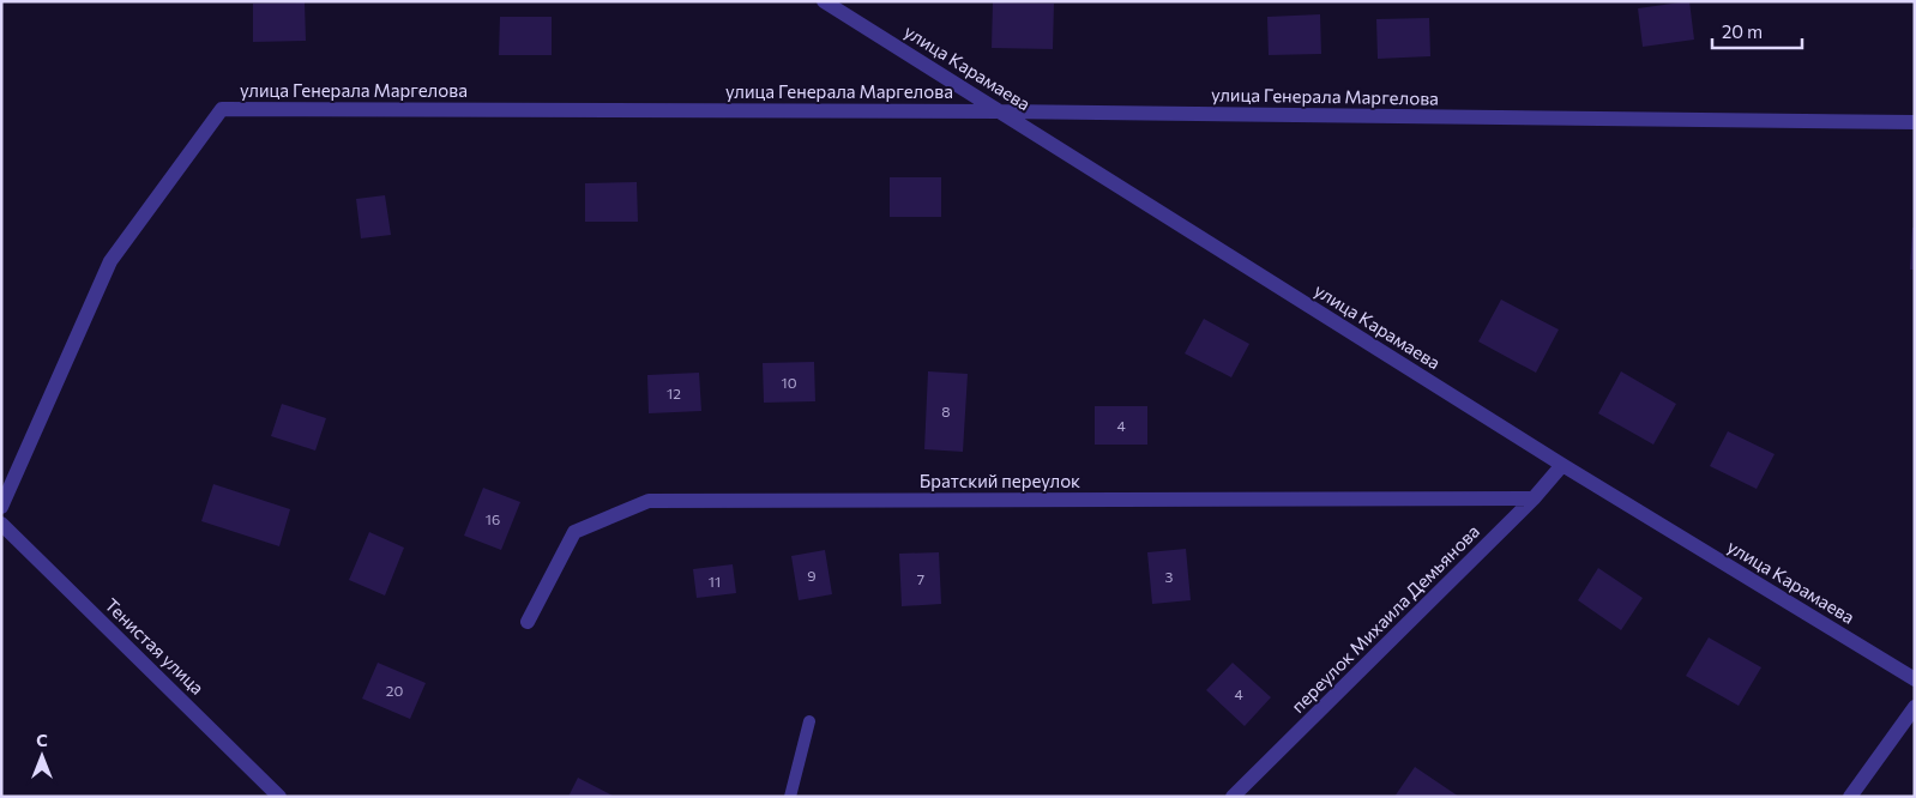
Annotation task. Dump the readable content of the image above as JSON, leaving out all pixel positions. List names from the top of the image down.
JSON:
{
  "streets": {
    "street": [
      "улица Карамаева",
      "улица Генерала Маргелова",
      "Братский переулок",
      "переулок Михаила Демьянова",
      "Тенистая улица"
    ]
  },
  "crossings": [
    ["улица Карамаева", "улица Генерала Маргелова"],
    ["улица Карамаева", "переулок Михаила Демьянова"],
    ["Братский переулок", "переулок Михаила Демьянова"]
  ],
  "house_numbers": [
    "10",
    "12",
    "8",
    "4",
    "16",
    "9",
    "3",
    "7",
    "11",
    "20",
    "4"
  ],
  "scale_bar": "20 m",
  "north": "top"
}
